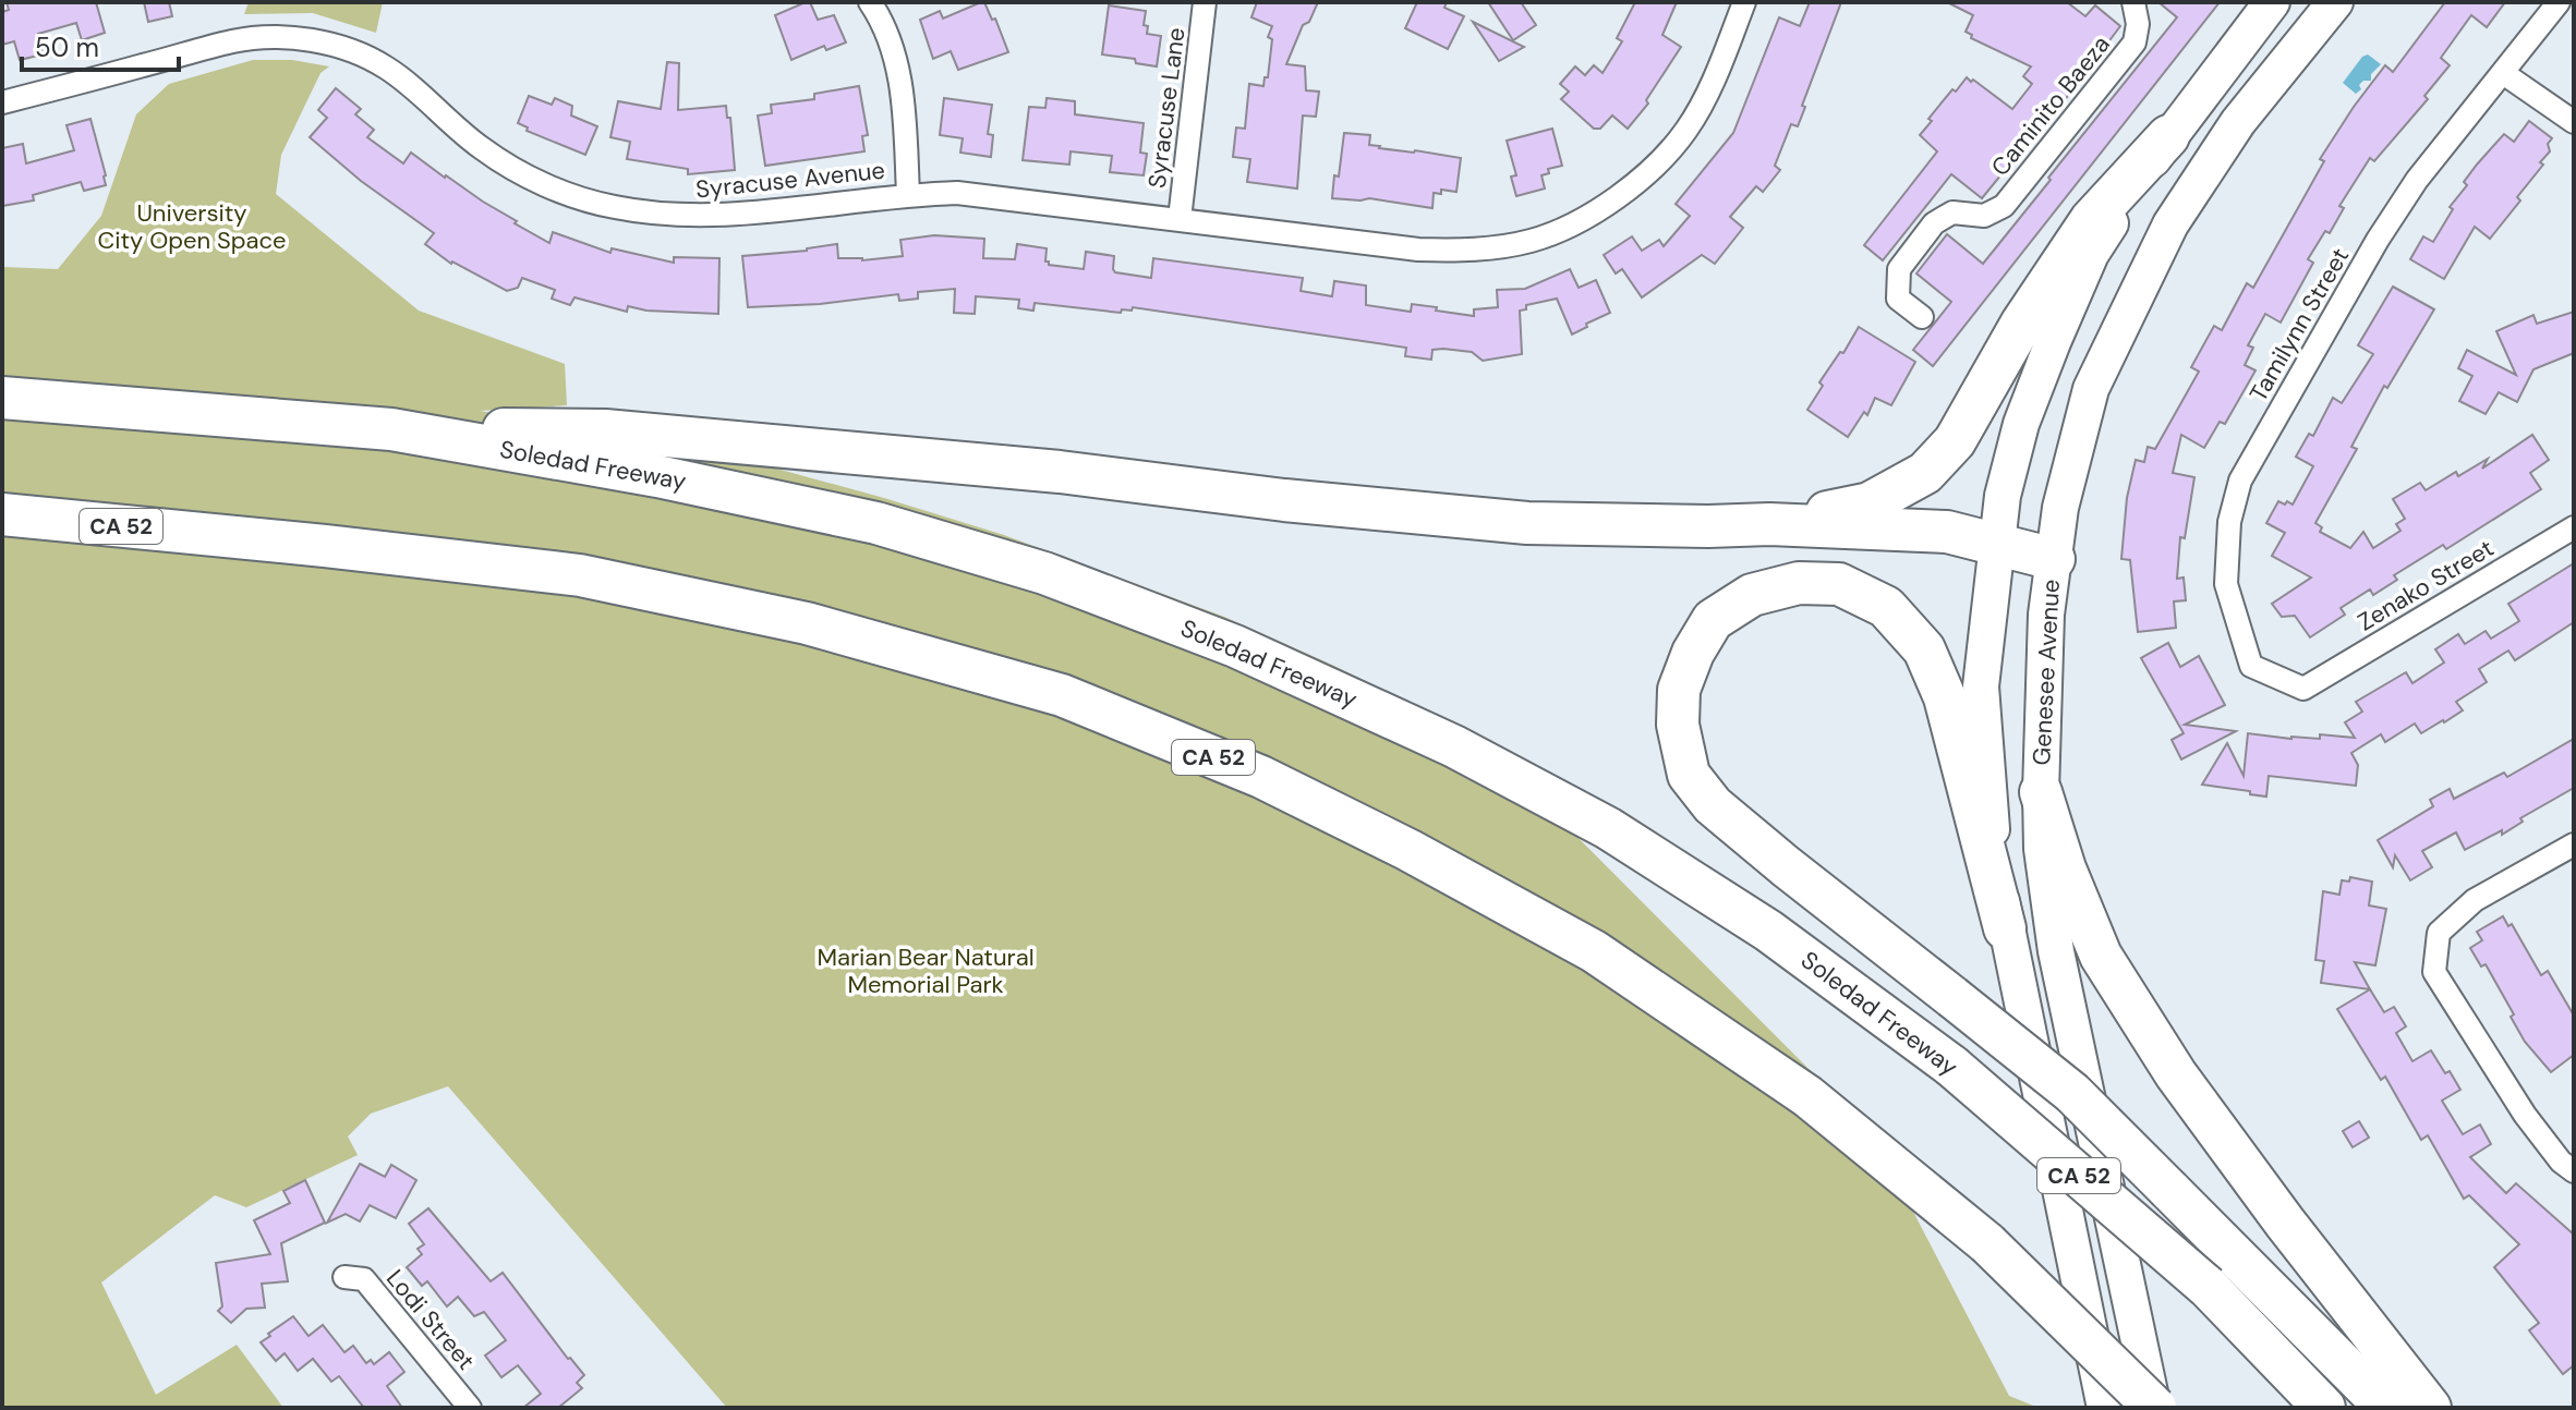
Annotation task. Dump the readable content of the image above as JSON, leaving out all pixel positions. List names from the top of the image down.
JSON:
{
  "streets": {
    "highway": ["Soledad Freeway", "CA 52"],
    "main road": ["Genesee Avenue"],
    "street": [
      "Caminito Baeza",
      "Syracuse Lane",
      "Syracuse Avenue",
      "Tamilynn Street",
      "Zenako Street",
      "Lodi Street"
    ]
  },
  "crossings": [
    ["Syracuse Lane", "Syracuse Avenue"],
    ["Tamilynn Street", "Zenako Street"],
    ["CA 52", "Genesee Avenue"]
  ],
  "parks": ["University City Open Space", "Marian Bear Natural Memorial Park"],
  "scale_bar": "50 m"
}
